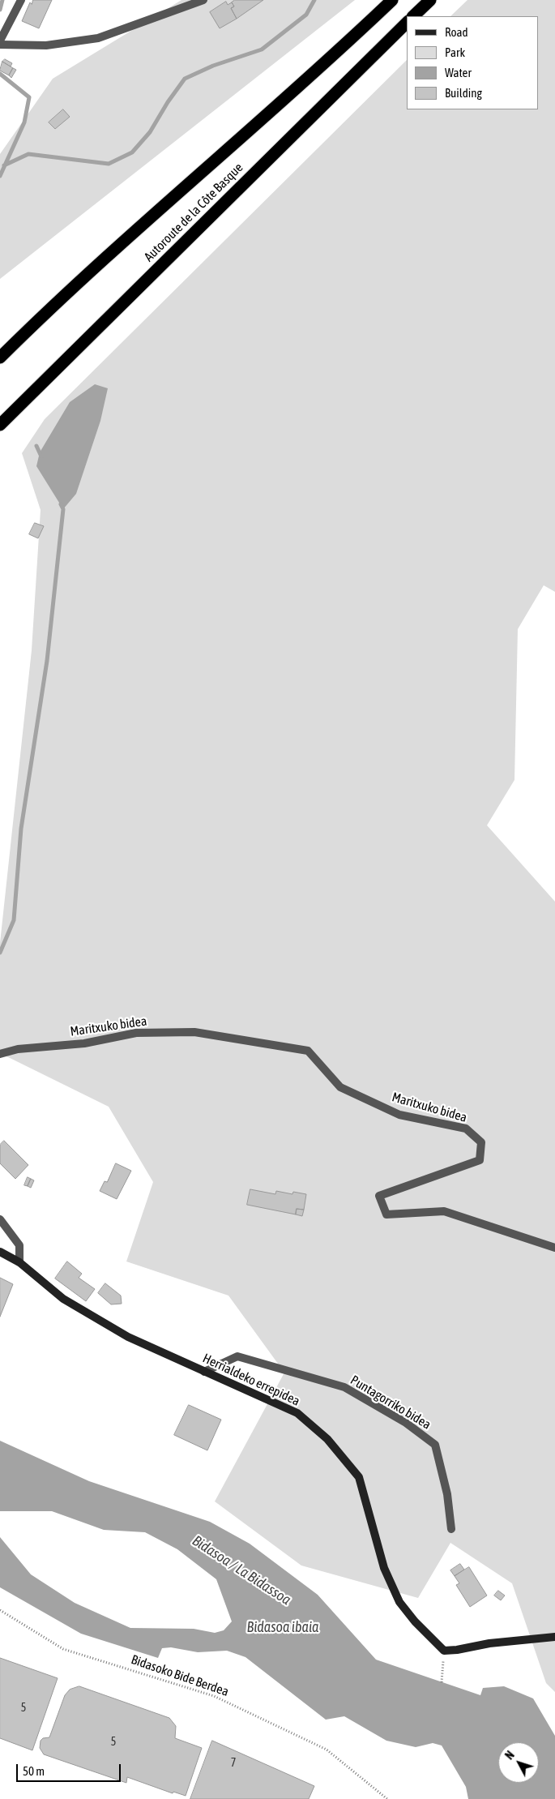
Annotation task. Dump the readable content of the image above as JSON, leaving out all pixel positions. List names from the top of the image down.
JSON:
{
  "streets": {
    "highway": ["Autoroute de la Côte Basque"],
    "street": ["Maritxuko bidea", "Herrialdeko errepidea", "Puntagorriko bidea"],
    "path": ["Bidasoko Bide Berdea"]
  },
  "crossings": [
    ["Herrialdeko errepidea", "Puntagorriko bidea"]
  ],
  "water": ["Bidasoa / La Bidassoa", "Bidasoa ibaia"],
  "house_numbers": ["5", "5", "7"],
  "legend": [
    "Road",
    "Park",
    "Water",
    "Building"
  ],
  "scale_bar": "50 m",
  "north": "top left"
}
